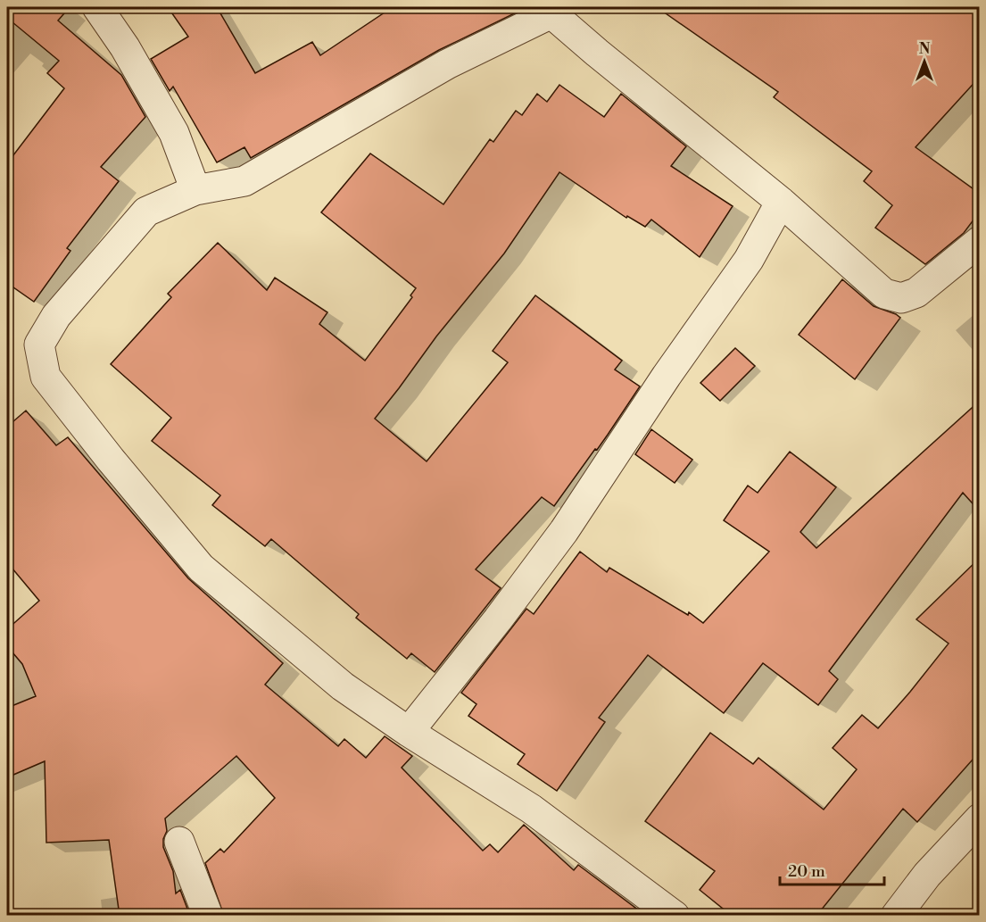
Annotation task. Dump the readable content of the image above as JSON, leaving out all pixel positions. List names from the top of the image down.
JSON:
{
  "scale_bar": "20 m",
  "north": "top"
}
